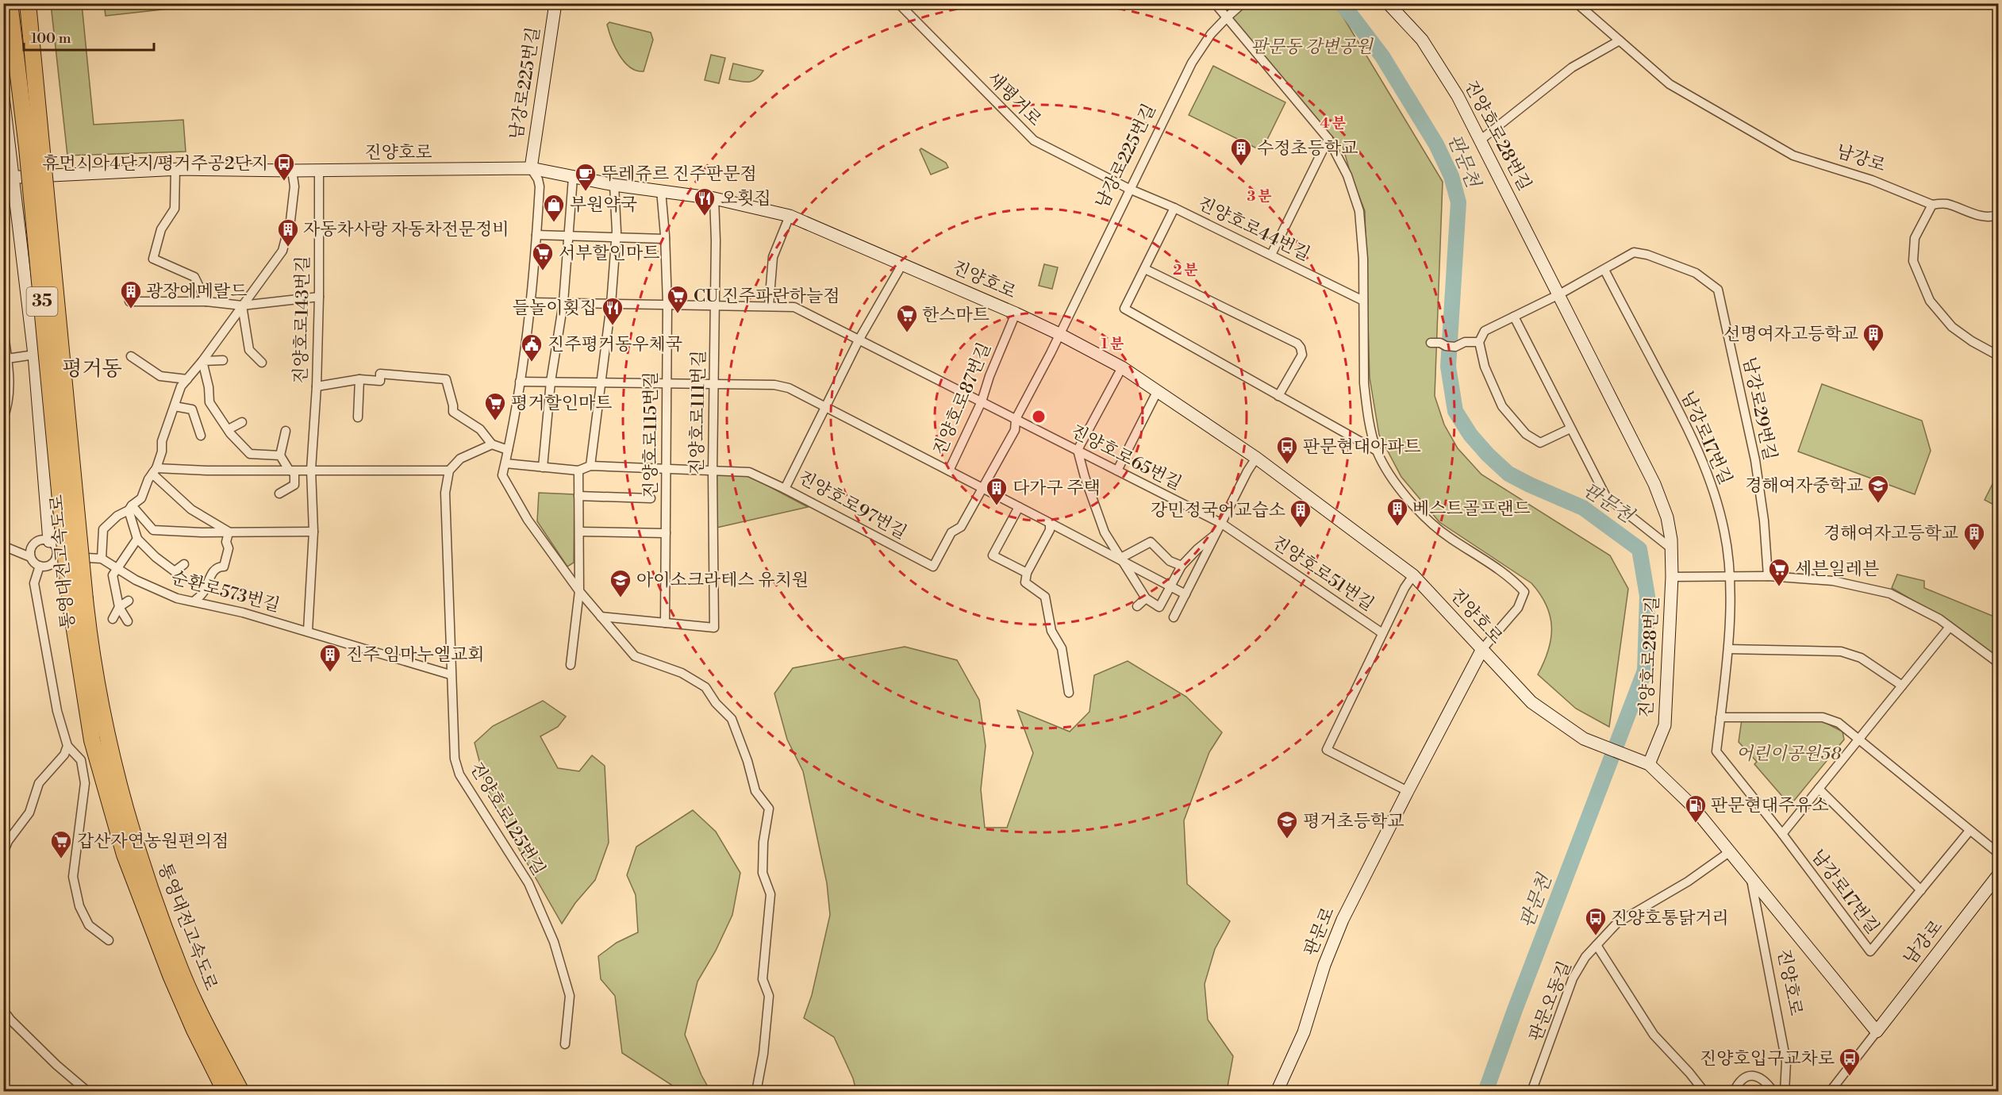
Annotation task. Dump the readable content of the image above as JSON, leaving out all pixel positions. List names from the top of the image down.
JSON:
{
  "streets": {
    "highway": ["35", "통영대전고속도로"],
    "street": [
      "남강로225번길",
      "새평거로",
      "진양호로28번길",
      "진양호로",
      "남강로",
      "진양호로44번길",
      "진양호로143번길",
      "진양호로87번길",
      "남강로29번길",
      "진양호로111번길",
      "진양호로115번길",
      "남강로17번길",
      "진양호로65번길",
      "진양호로97번길",
      "진양호로51번길",
      "순환로573번길",
      "진양호로125번길",
      "판문로",
      "판문오동길"
    ]
  },
  "crossings": [
    ["남강로225번길", "새평거로"],
    ["남강로225번길", "진양호로"],
    ["남강로225번길", "진양호로44번길"],
    ["남강로225번길", "진양호로65번길"],
    ["남강로225번길", "진양호로97번길"],
    ["새평거로", "진양호로44번길"],
    ["진양호로28번길", "진양호로"],
    ["진양호로28번길", "남강로29번길"],
    ["진양호로", "남강로"],
    ["진양호로", "진양호로143번길"],
    ["진양호로", "진양호로87번길"],
    ["진양호로", "진양호로111번길"],
    ["진양호로", "진양호로115번길"],
    ["진양호로", "진양호로97번길"],
    ["진양호로", "진양호로51번길"],
    ["진양호로", "판문로"],
    ["진양호로", "판문오동길"],
    ["진양호로143번길", "순환로573번길"],
    ["진양호로87번길", "진양호로65번길"],
    ["남강로29번길", "남강로17번길"],
    ["진양호로111번길", "진양호로115번길"],
    ["진양호로65번길", "진양호로51번길"],
    ["진양호로51번길", "판문로"],
    ["순환로573번길", "진양호로125번길"]
  ],
  "districts": ["평거동"],
  "water": ["판문천"],
  "parks": ["판문동 강변공원", "어린이공원58"],
  "places": {
    "building": [
      "수정초등학교",
      "자동차사랑 자동차전문정비",
      "광장에메랄드",
      "선명여자고등학교",
      "다가구 주택",
      "베스트골프랜드",
      "강민정국어교습소",
      "경해여자고등학교",
      "진주 임마누엘교회"
    ],
    "bus stop": [
      "휴먼시아4단지/평거주공2단지",
      "판문현대아파트",
      "진양호통닭거리",
      "진양호입구교차로"
    ],
    "cafe": ["뚜레쥬르 진주판문점"],
    "restaurant": ["오횟집", "들놀이횟집"],
    "shop": ["부원약국"],
    "supermarket": [
      "서부할인마트",
      "CU 진주파란하늘점",
      "한스마트",
      "평거할인마트",
      "세븐일레븐",
      "갑산자연농원편의점"
    ],
    "public building": ["진주평거동우체국"],
    "school or university": ["경해여자중학교", "아이소크라테스 유치원", "평거초등학교"],
    "fuel station": ["판문현대주유소"]
  },
  "scale_bar": "100 m",
  "rings": [
    "4 분",
    "3 분",
    "2 분",
    "1 분"
  ]
}
